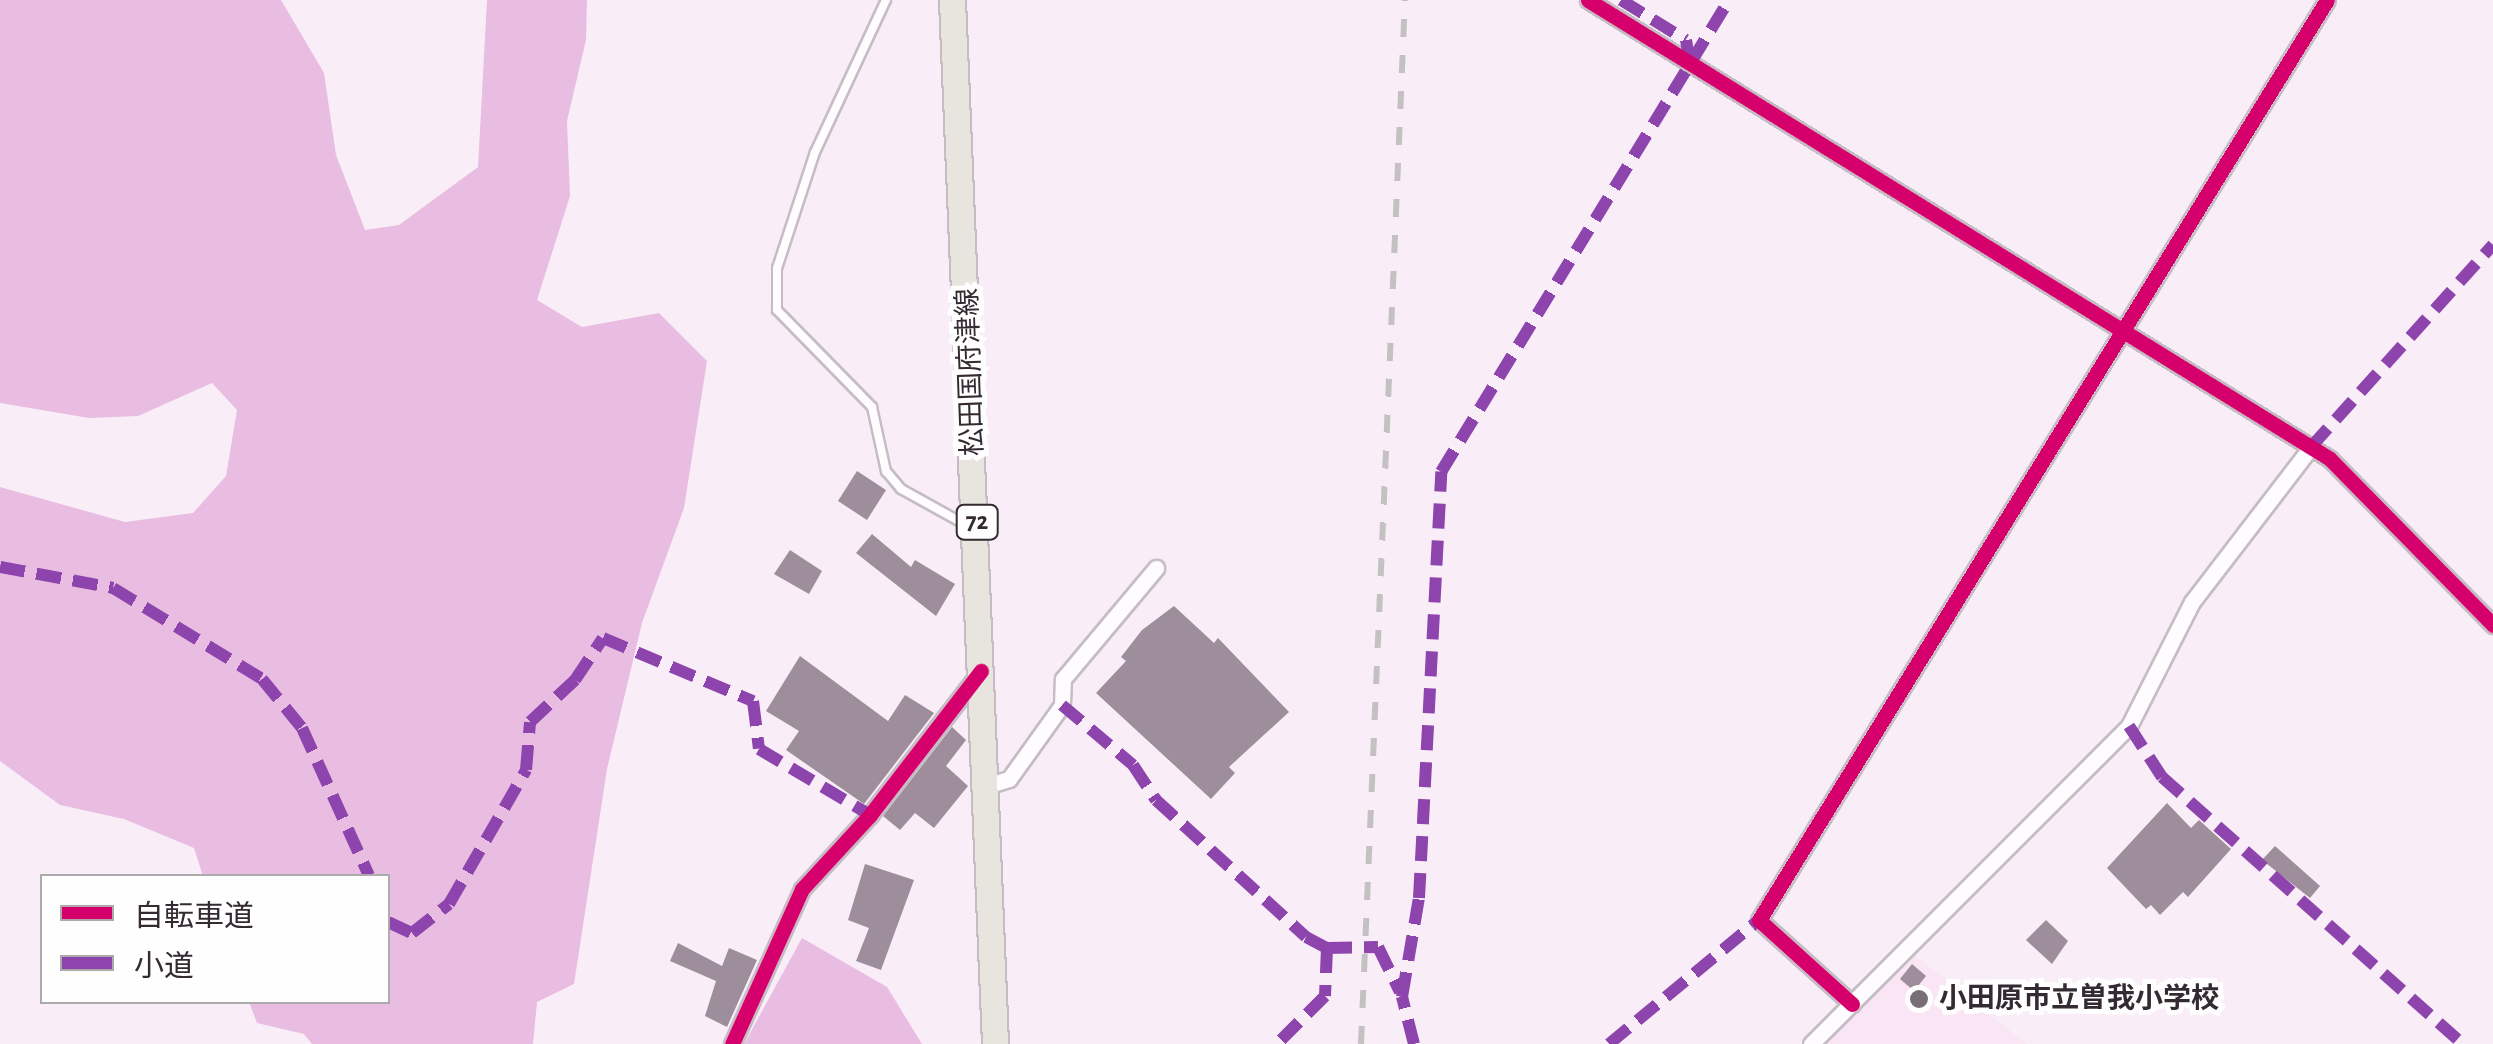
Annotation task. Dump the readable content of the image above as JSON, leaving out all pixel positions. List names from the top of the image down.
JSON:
{
  "streets": {
    "main road": ["松田国府津線", "72"]
  },
  "places": ["小田原市立曽我小学校"],
  "legend": ["自転車道", "小道"]
}
